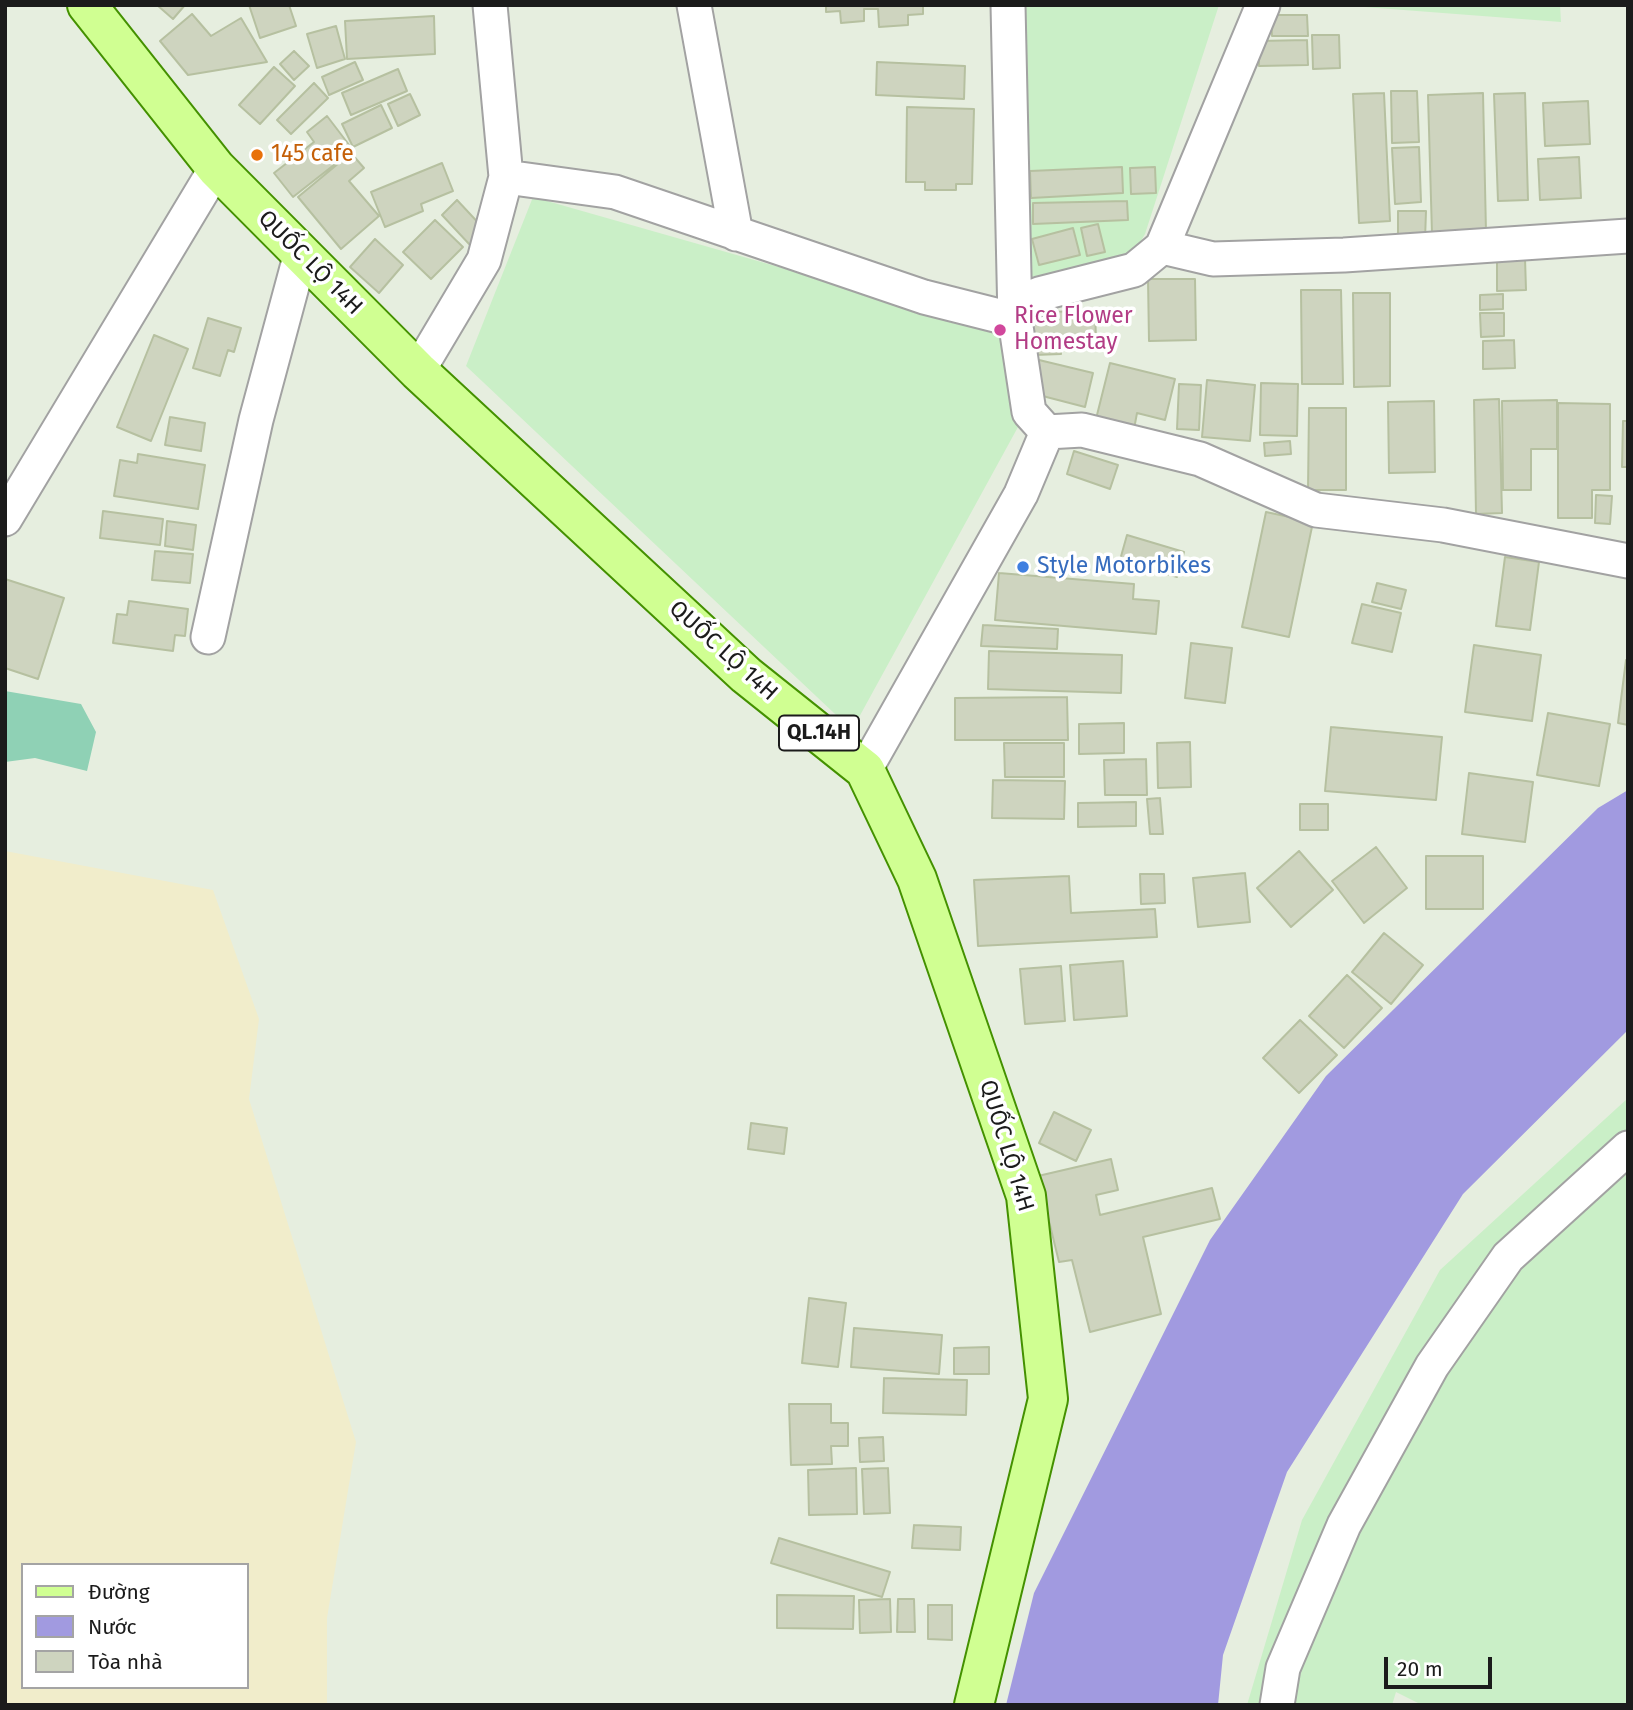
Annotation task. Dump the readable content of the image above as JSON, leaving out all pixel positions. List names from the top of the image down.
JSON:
{
  "streets": {
    "main road": ["QUỐC LỘ 14H", "QL.14H"]
  },
  "places": ["145 cafe", "Rice Flower Homestay", "Style Motorbikes"],
  "legend": ["Đường", "Nước", "Tòa nhà"],
  "scale_bar": "20 m"
}
